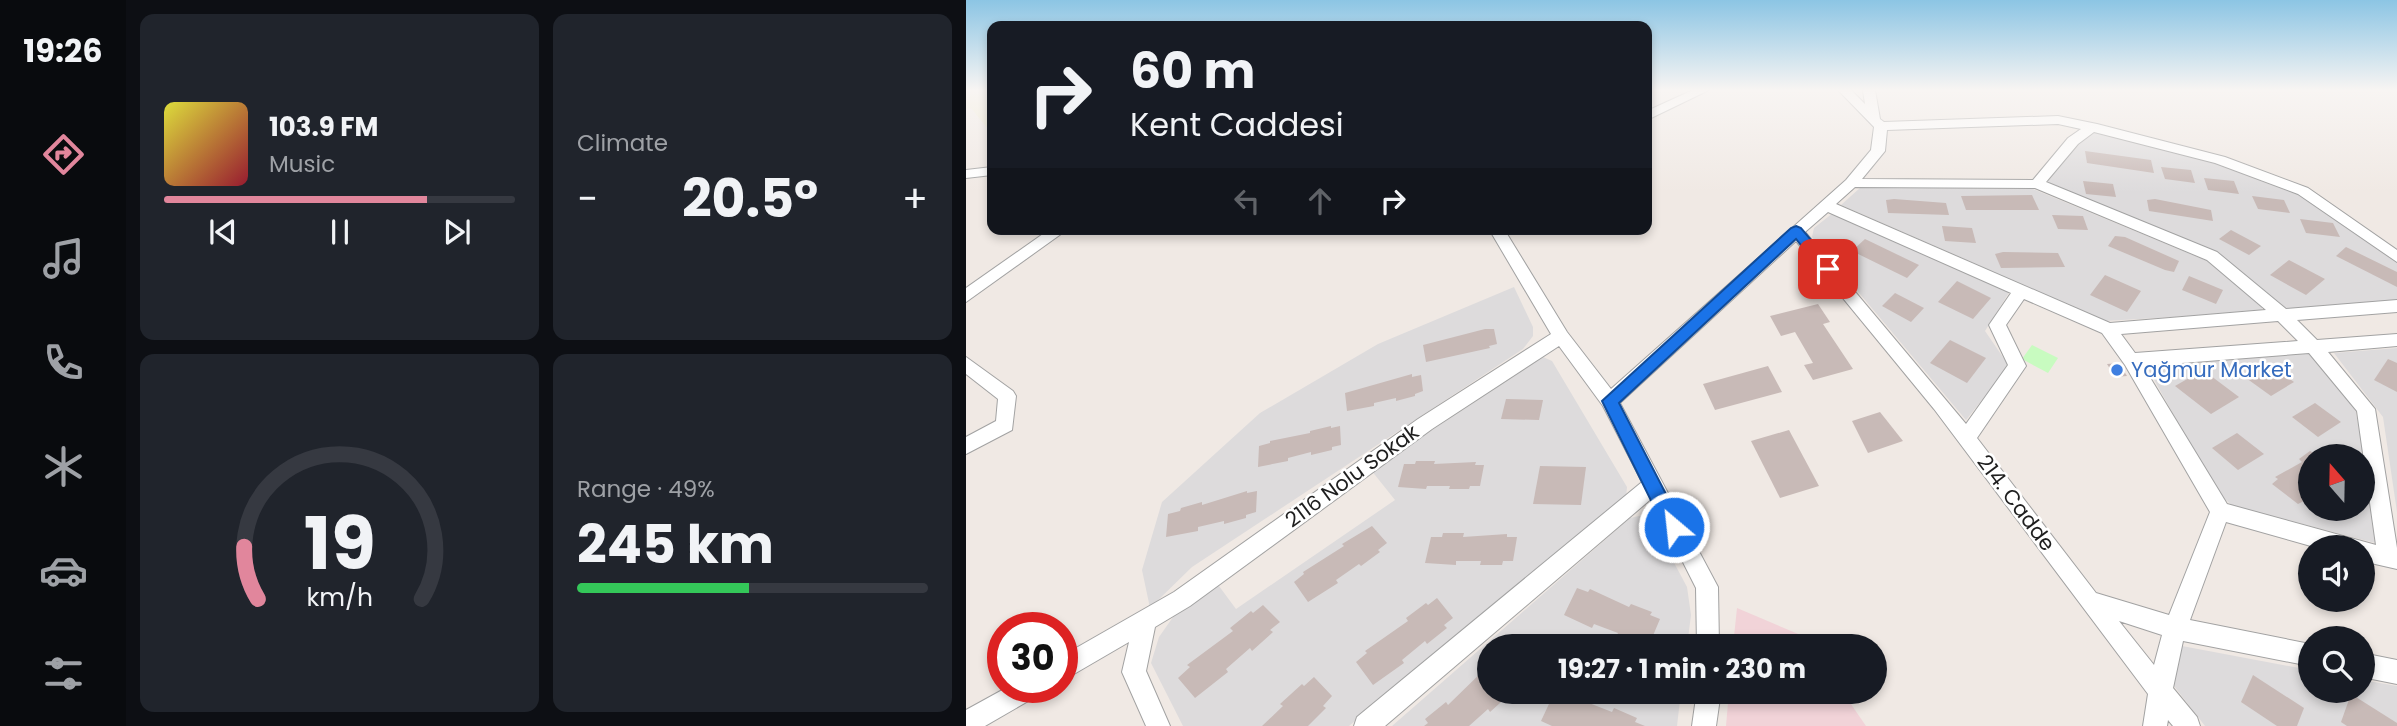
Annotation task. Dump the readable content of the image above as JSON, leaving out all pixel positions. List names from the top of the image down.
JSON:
{
  "streets": {
    "street": ["2116 Nolu Sokak", "214. Cadde"]
  },
  "places": ["Yağmur Market"],
  "north": "top",
  "page": {
    "tabs": "19:26",
    "tile": [
      "Climate",
      ["Range · 49%", "245 km"]
    ],
    "turn": ["60 m", "Kent Caddesi"],
    "song": ["103.9 FM", "Music"],
    "heat": ["−", "20.5°", "+"],
    "limit": "30",
    "trip": "19:27 · 1 min · 230 m",
    "gauge": ["19", "km/h"]
  }
}
